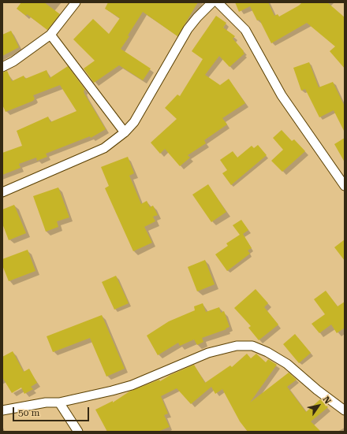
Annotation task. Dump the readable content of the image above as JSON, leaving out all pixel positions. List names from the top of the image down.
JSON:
{
  "scale_bar": "50 m",
  "north": "top right"
}
